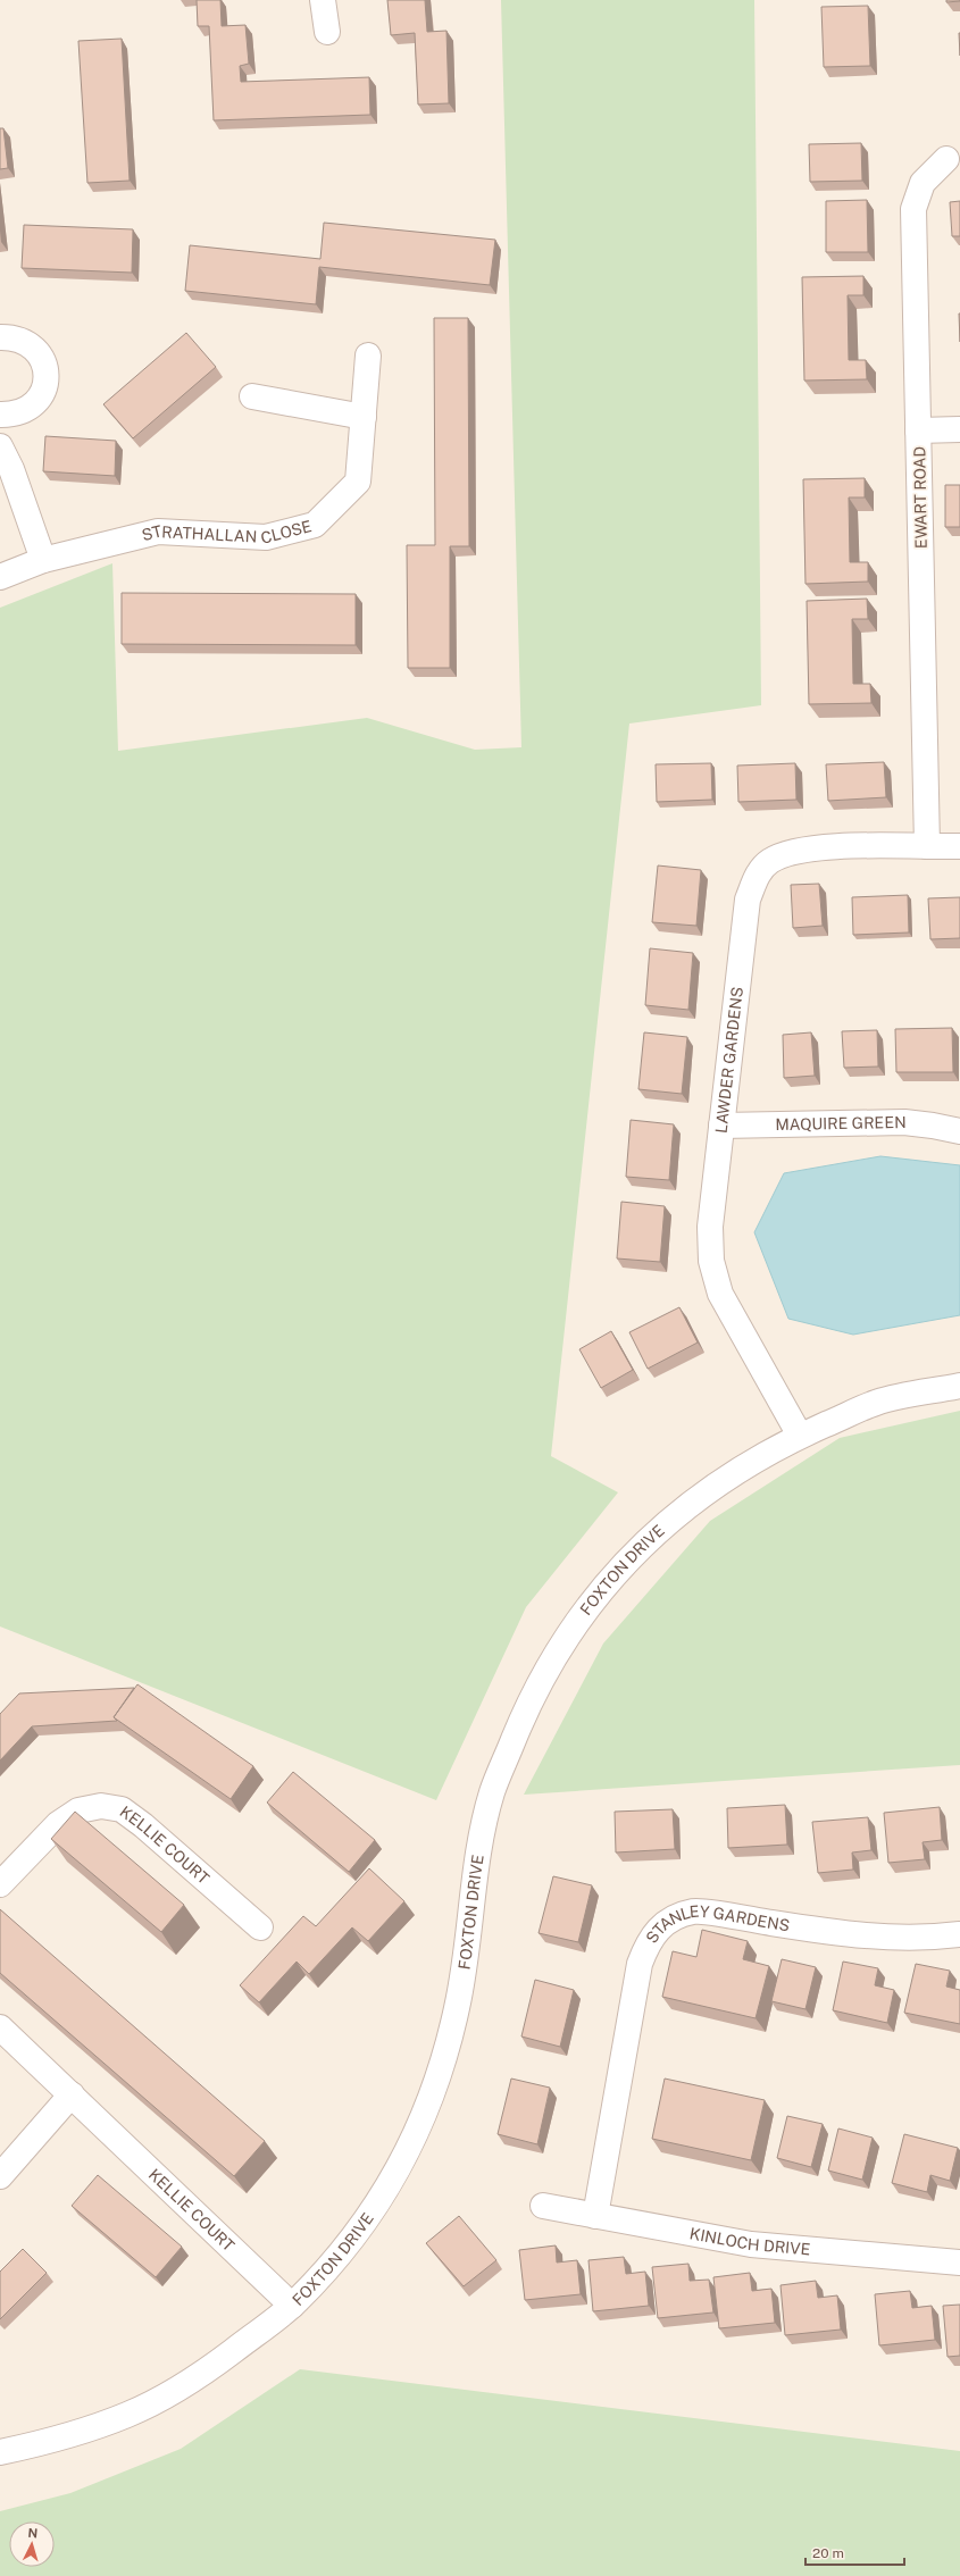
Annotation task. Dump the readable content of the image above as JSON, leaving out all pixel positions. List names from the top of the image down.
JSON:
{
  "streets": {
    "street": [
      "EWART ROAD",
      "STRATHALLAN CLOSE",
      "LAWDER GARDENS",
      "MAQUIRE GREEN",
      "FOXTON DRIVE",
      "KELLIE COURT",
      "STANLEY GARDENS",
      "KINLOCH DRIVE"
    ]
  },
  "crossings": [
    ["EWART ROAD", "LAWDER GARDENS"],
    ["LAWDER GARDENS", "MAQUIRE GREEN"],
    ["LAWDER GARDENS", "FOXTON DRIVE"],
    ["FOXTON DRIVE", "KELLIE COURT"],
    ["STANLEY GARDENS", "KINLOCH DRIVE"]
  ],
  "scale_bar": "20 m",
  "north": "top"
}
